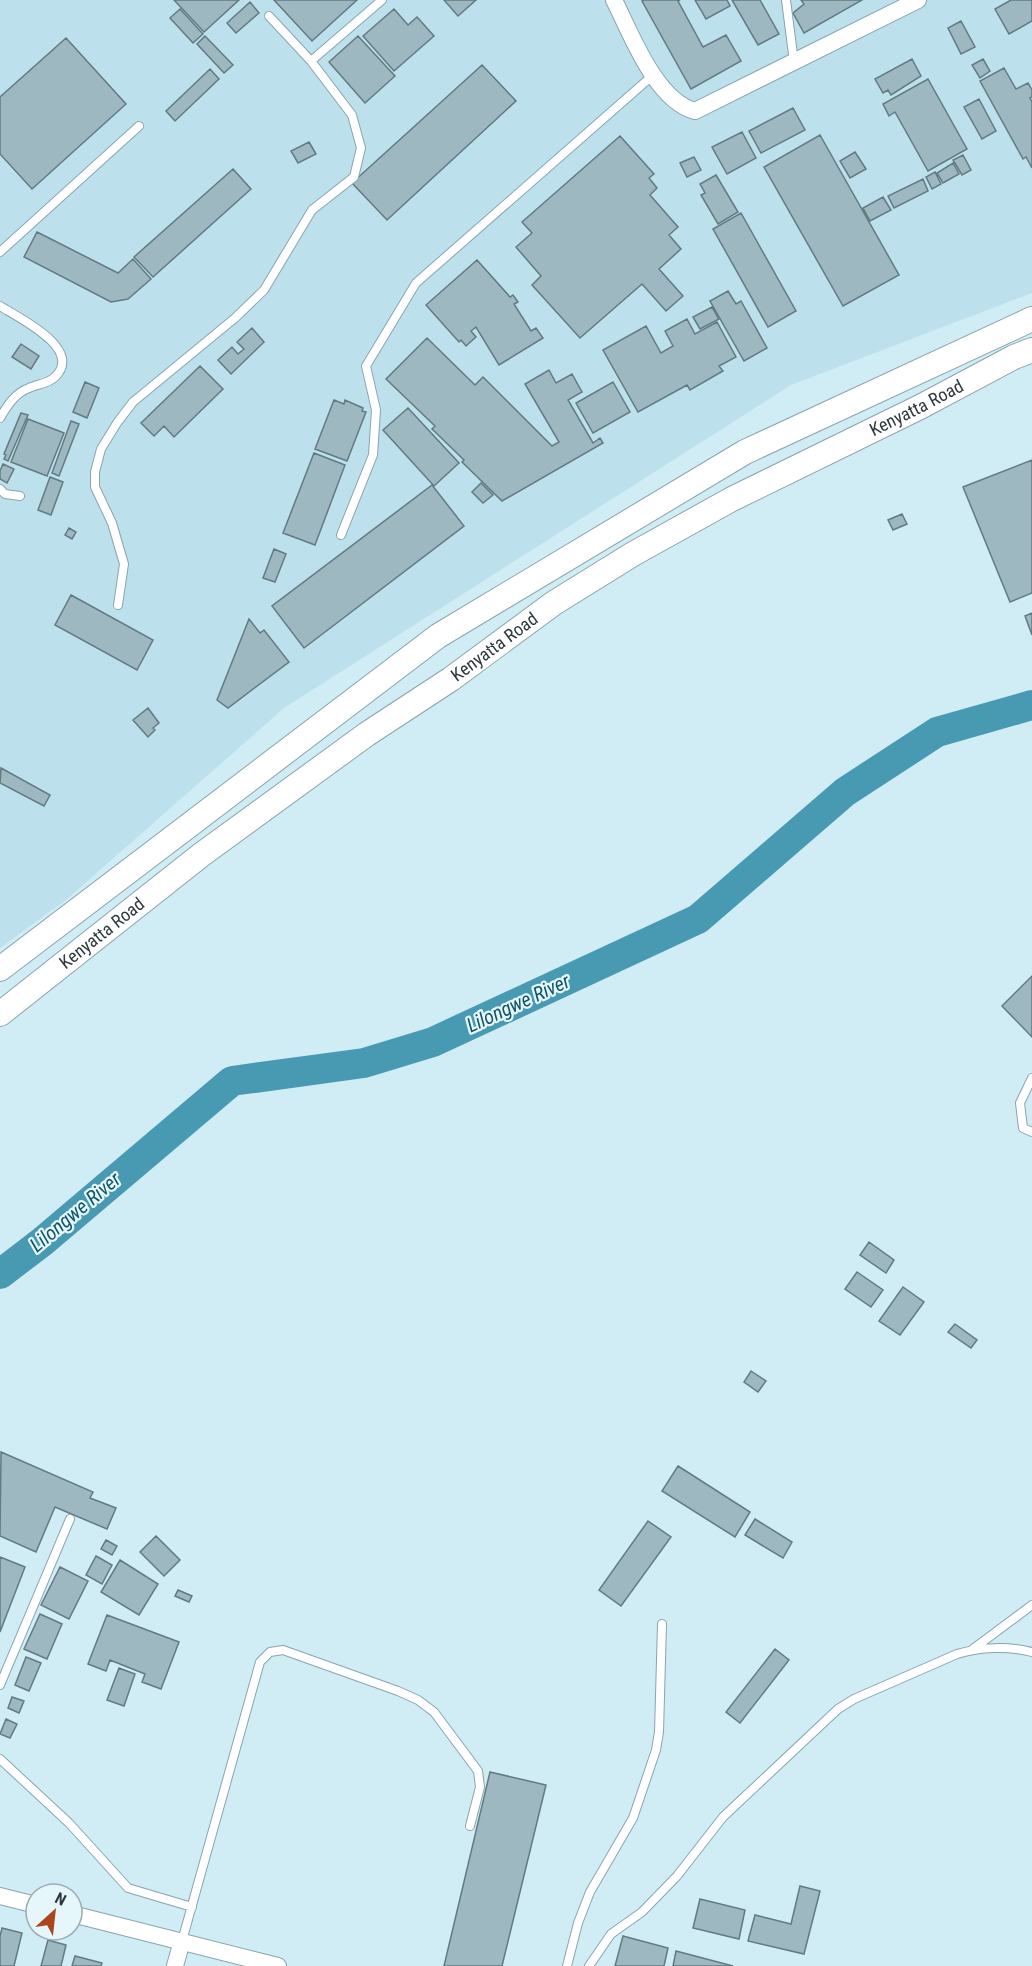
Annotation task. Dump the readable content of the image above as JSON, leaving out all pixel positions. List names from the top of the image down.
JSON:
{
  "streets": {
    "main road": ["Kenyatta Road"]
  },
  "water": ["Lilongwe River"],
  "north": "top right"
}
